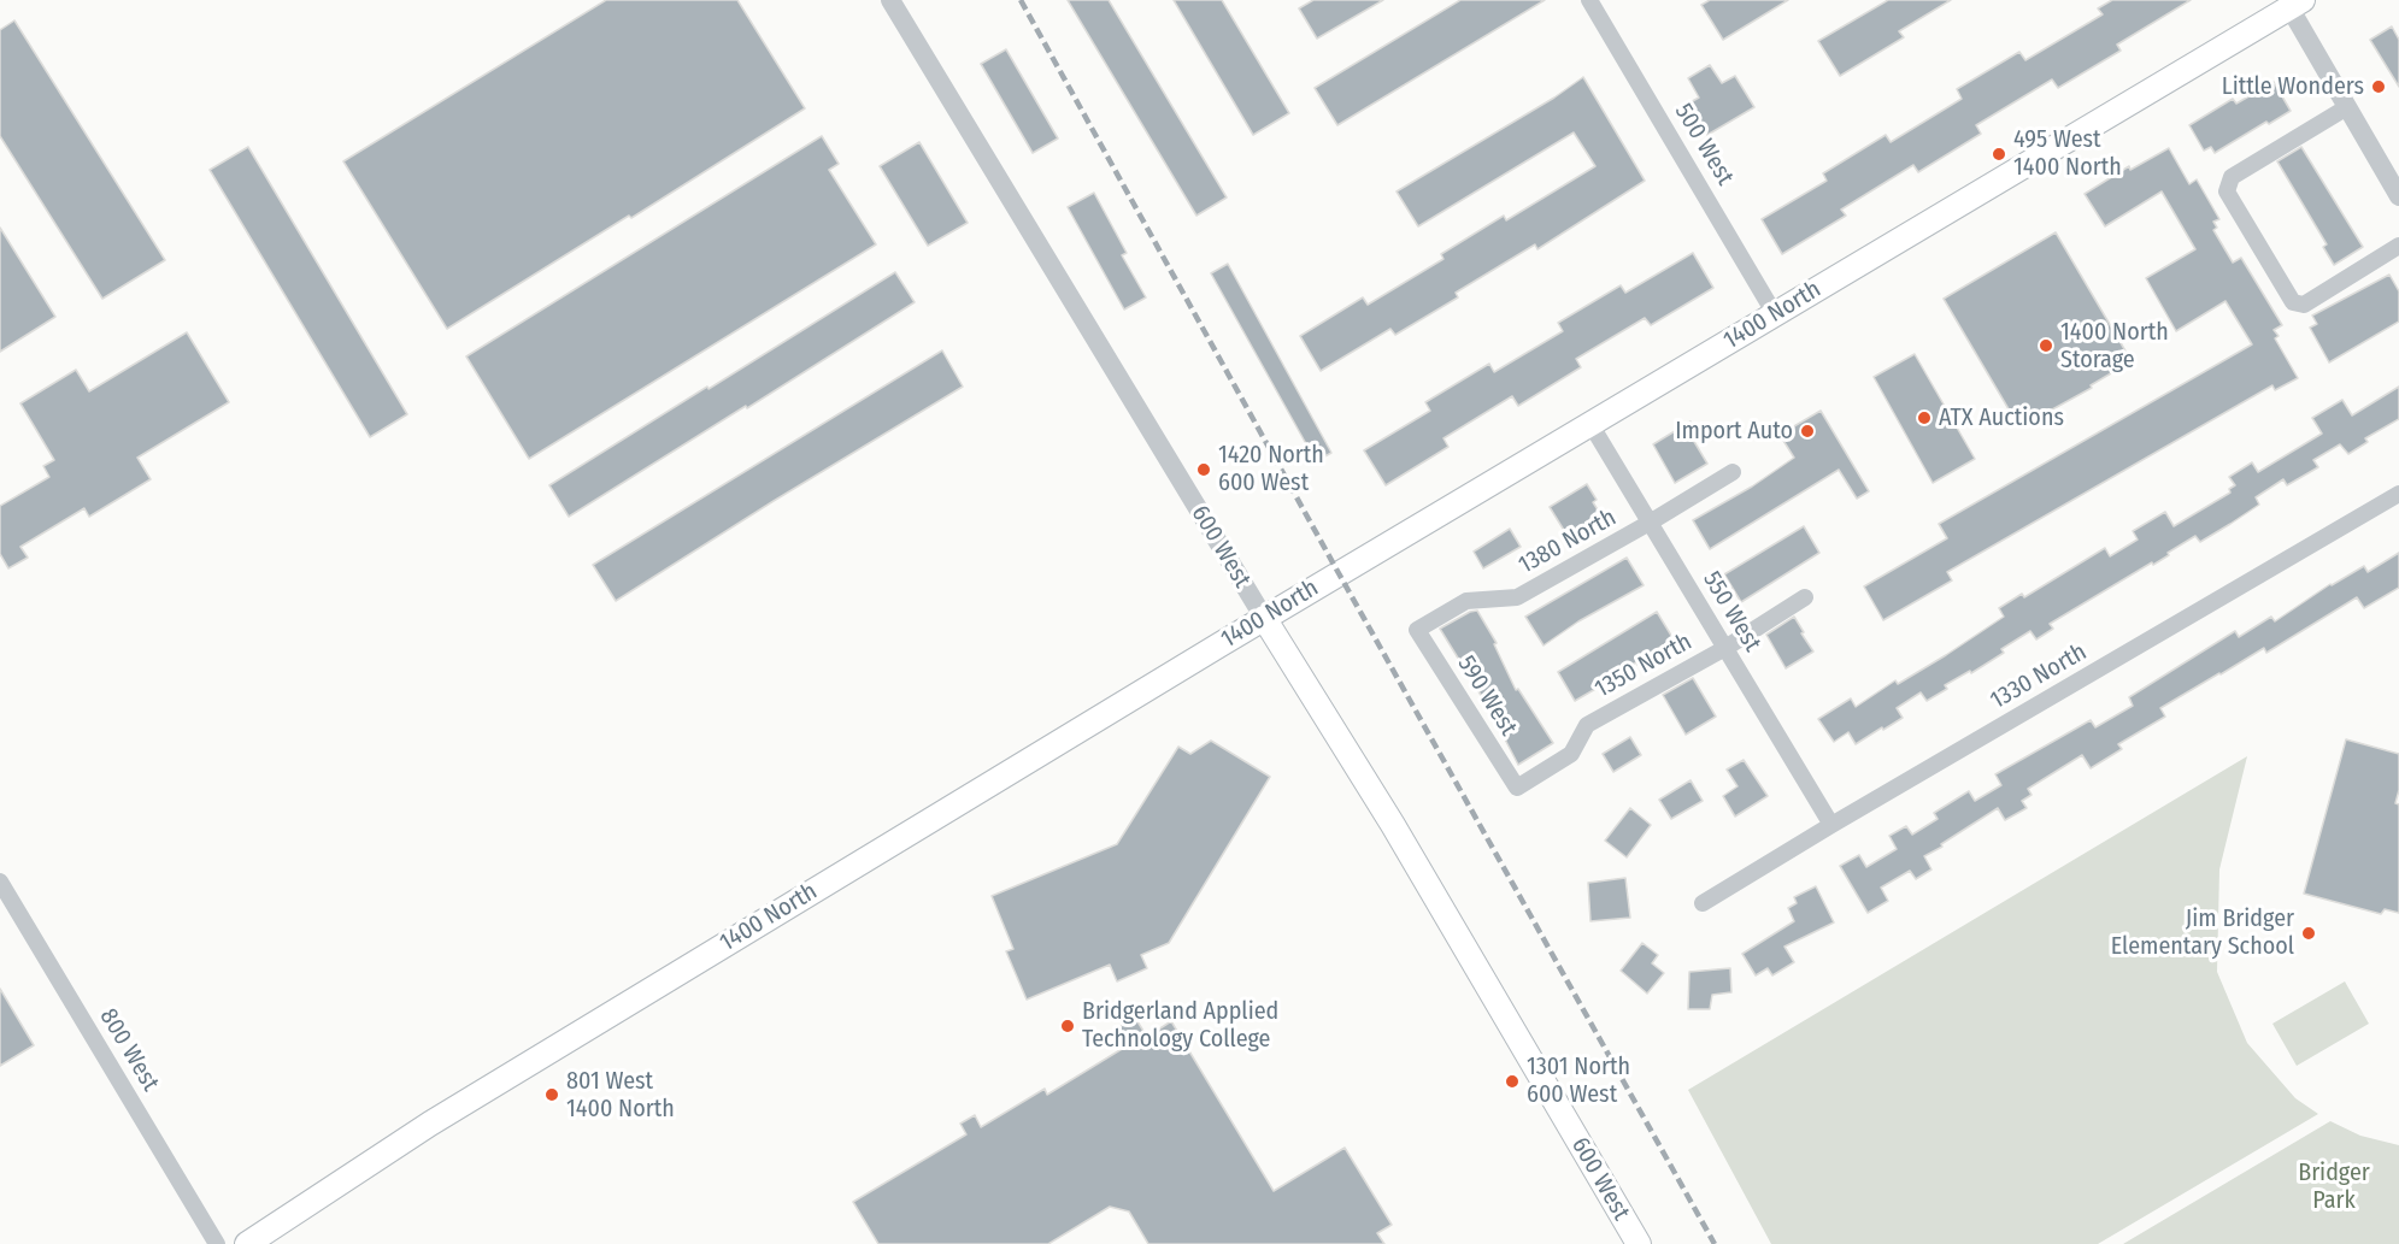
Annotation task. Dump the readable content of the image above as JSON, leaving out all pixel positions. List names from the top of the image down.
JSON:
{
  "streets": {
    "main road": ["1400 North", "600 West"],
    "street": [
      "500 West",
      "1380 North",
      "550 West",
      "1350 North",
      "1330 North",
      "590 West",
      "800 West"
    ]
  },
  "crossings": [
    ["500 West", "1400 North"],
    ["1400 North", "600 West"],
    ["1400 North", "550 West"],
    ["1380 North", "550 West"],
    ["1380 North", "590 West"],
    ["550 West", "1350 North"],
    ["550 West", "1330 North"],
    ["1350 North", "590 West"]
  ],
  "parks": ["Bridger Park"],
  "places": [
    "Little Wonders",
    "495 West 1400 North",
    "1400 North Storage",
    "ATX Auctions",
    "Import Auto",
    "1420 North 600 West",
    "Jim Bridger Elementary School",
    "Bridgerland Applied Technology College",
    "1301 North 600 West",
    "801 West 1400 North"
  ]
}
